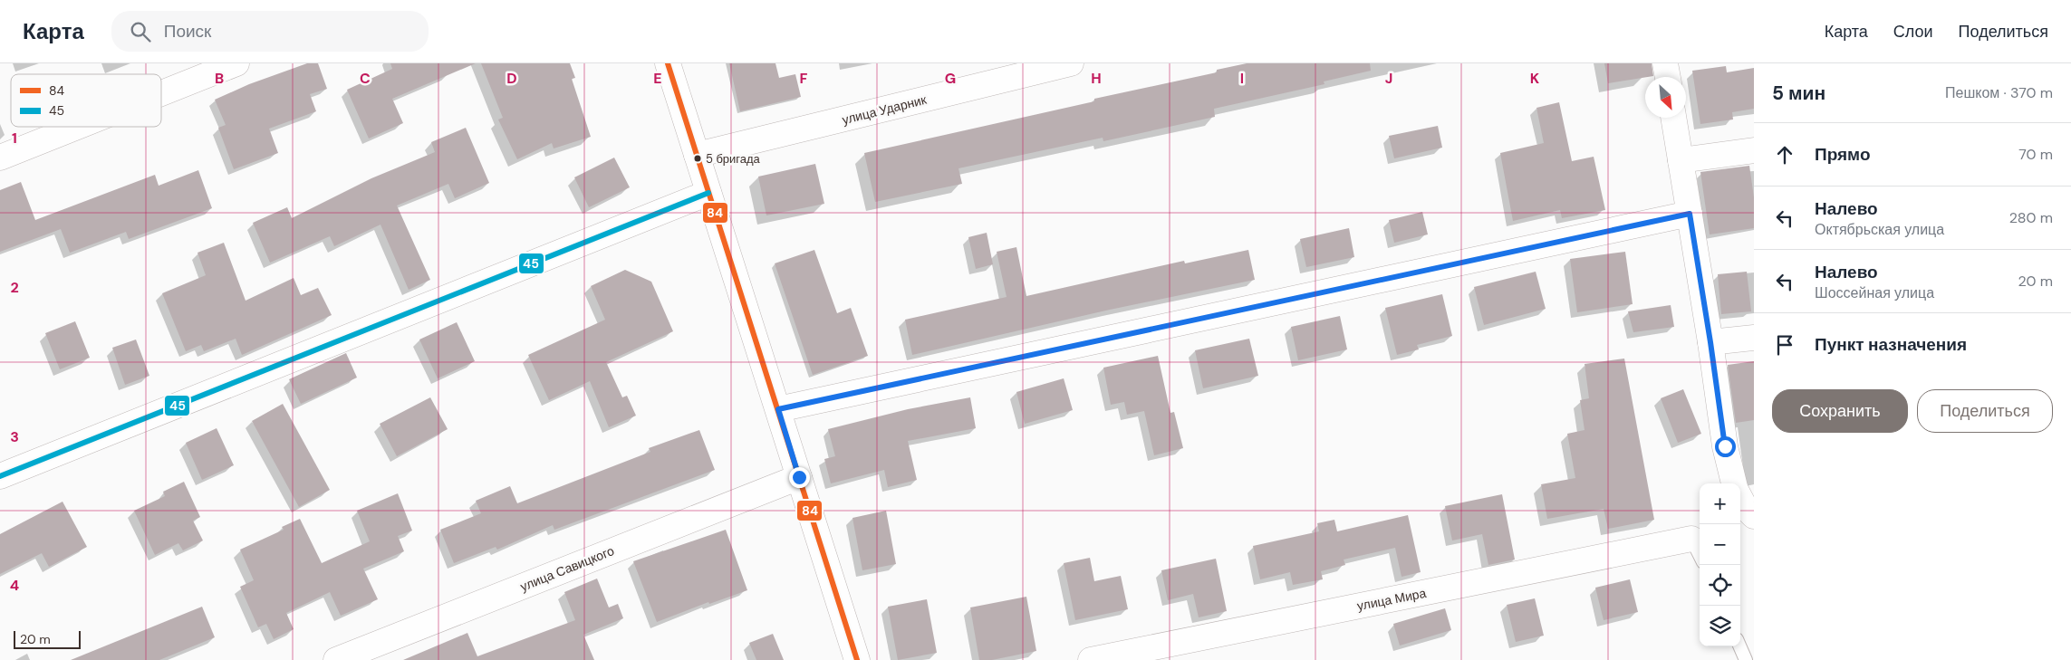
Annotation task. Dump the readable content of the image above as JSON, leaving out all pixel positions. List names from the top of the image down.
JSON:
{
  "streets": {
    "street": ["улица Ударник", "улица Савицкого", "улица Мира"]
  },
  "places": ["5 бригада"],
  "lines": ["transit line 84", "transit line 45"],
  "legend": ["84", "45"],
  "scale_bar": "20 m",
  "north": "bottom right",
  "page": {
    "header": "Карта",
    "search": "Поиск",
    "nav": ["Карта", "Слои", "Поделиться"],
    "heading": ["5 мин", "Пешком · 370 m"],
    "list": [
      ["Прямо", "70 m"],
      ["Налево", "Октябрьская улица", "280 m"],
      ["Налево", "Шоссейная улица", "20 m"],
      "Пункт назначения"
    ],
    "buttons": ["Сохранить", "Поделиться"],
    "map_buttons": ["+", "−"],
    "scale": "20 m"
  },
  "grid": {
    "columns": [
      "B",
      "C",
      "D",
      "E",
      "F",
      "G",
      "H",
      "I",
      "J",
      "K"
    ],
    "rows": [
      "1",
      "2",
      "3",
      "4"
    ]
  }
}
